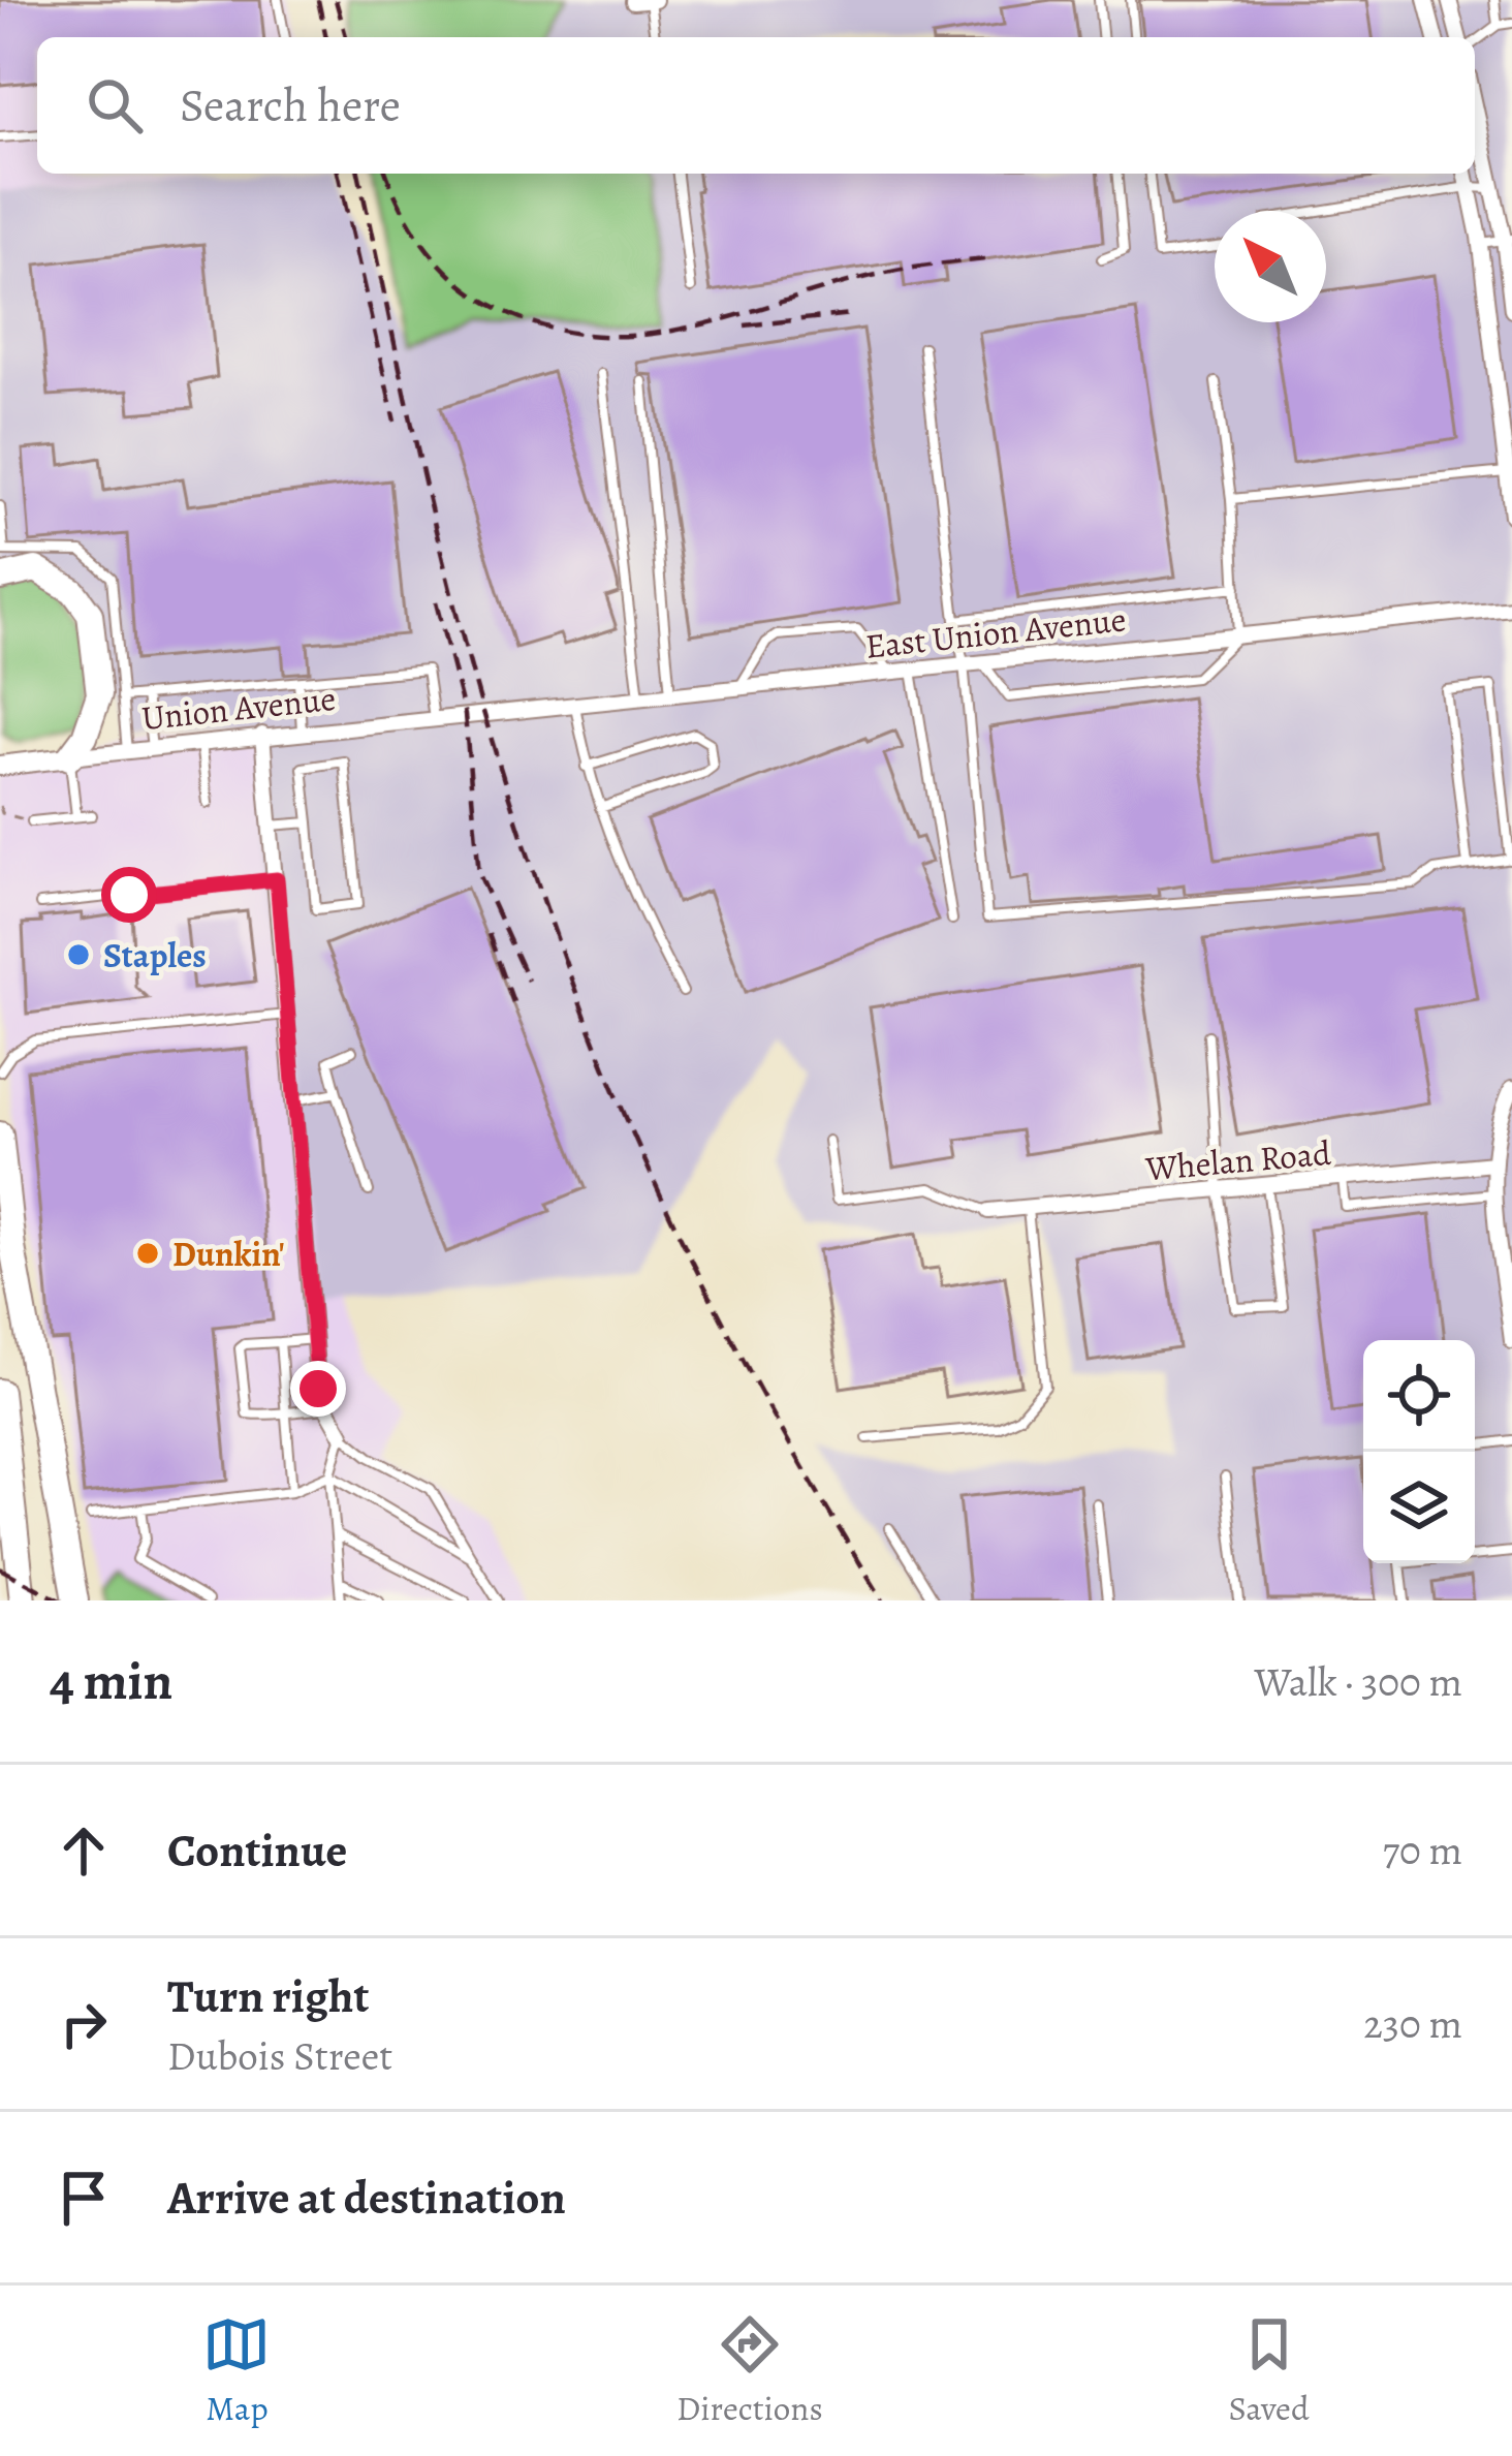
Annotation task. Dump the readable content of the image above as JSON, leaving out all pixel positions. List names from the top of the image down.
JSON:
{
  "streets": {
    "street": ["East Union Avenue", "Union Avenue", "Whelan Road"]
  },
  "crossings": [
    ["East Union Avenue", "Union Avenue"]
  ],
  "places": ["Staples", "Dunkin'"],
  "north": "top left",
  "page": {
    "search": "Search here",
    "heading": ["4 min", "Walk · 300 m"],
    "list": [
      ["Continue", "70 m"],
      ["Turn right", "Dubois Street", "230 m"],
      "Arrive at destination"
    ],
    "nav": ["Map", "Directions", "Saved"]
  }
}
